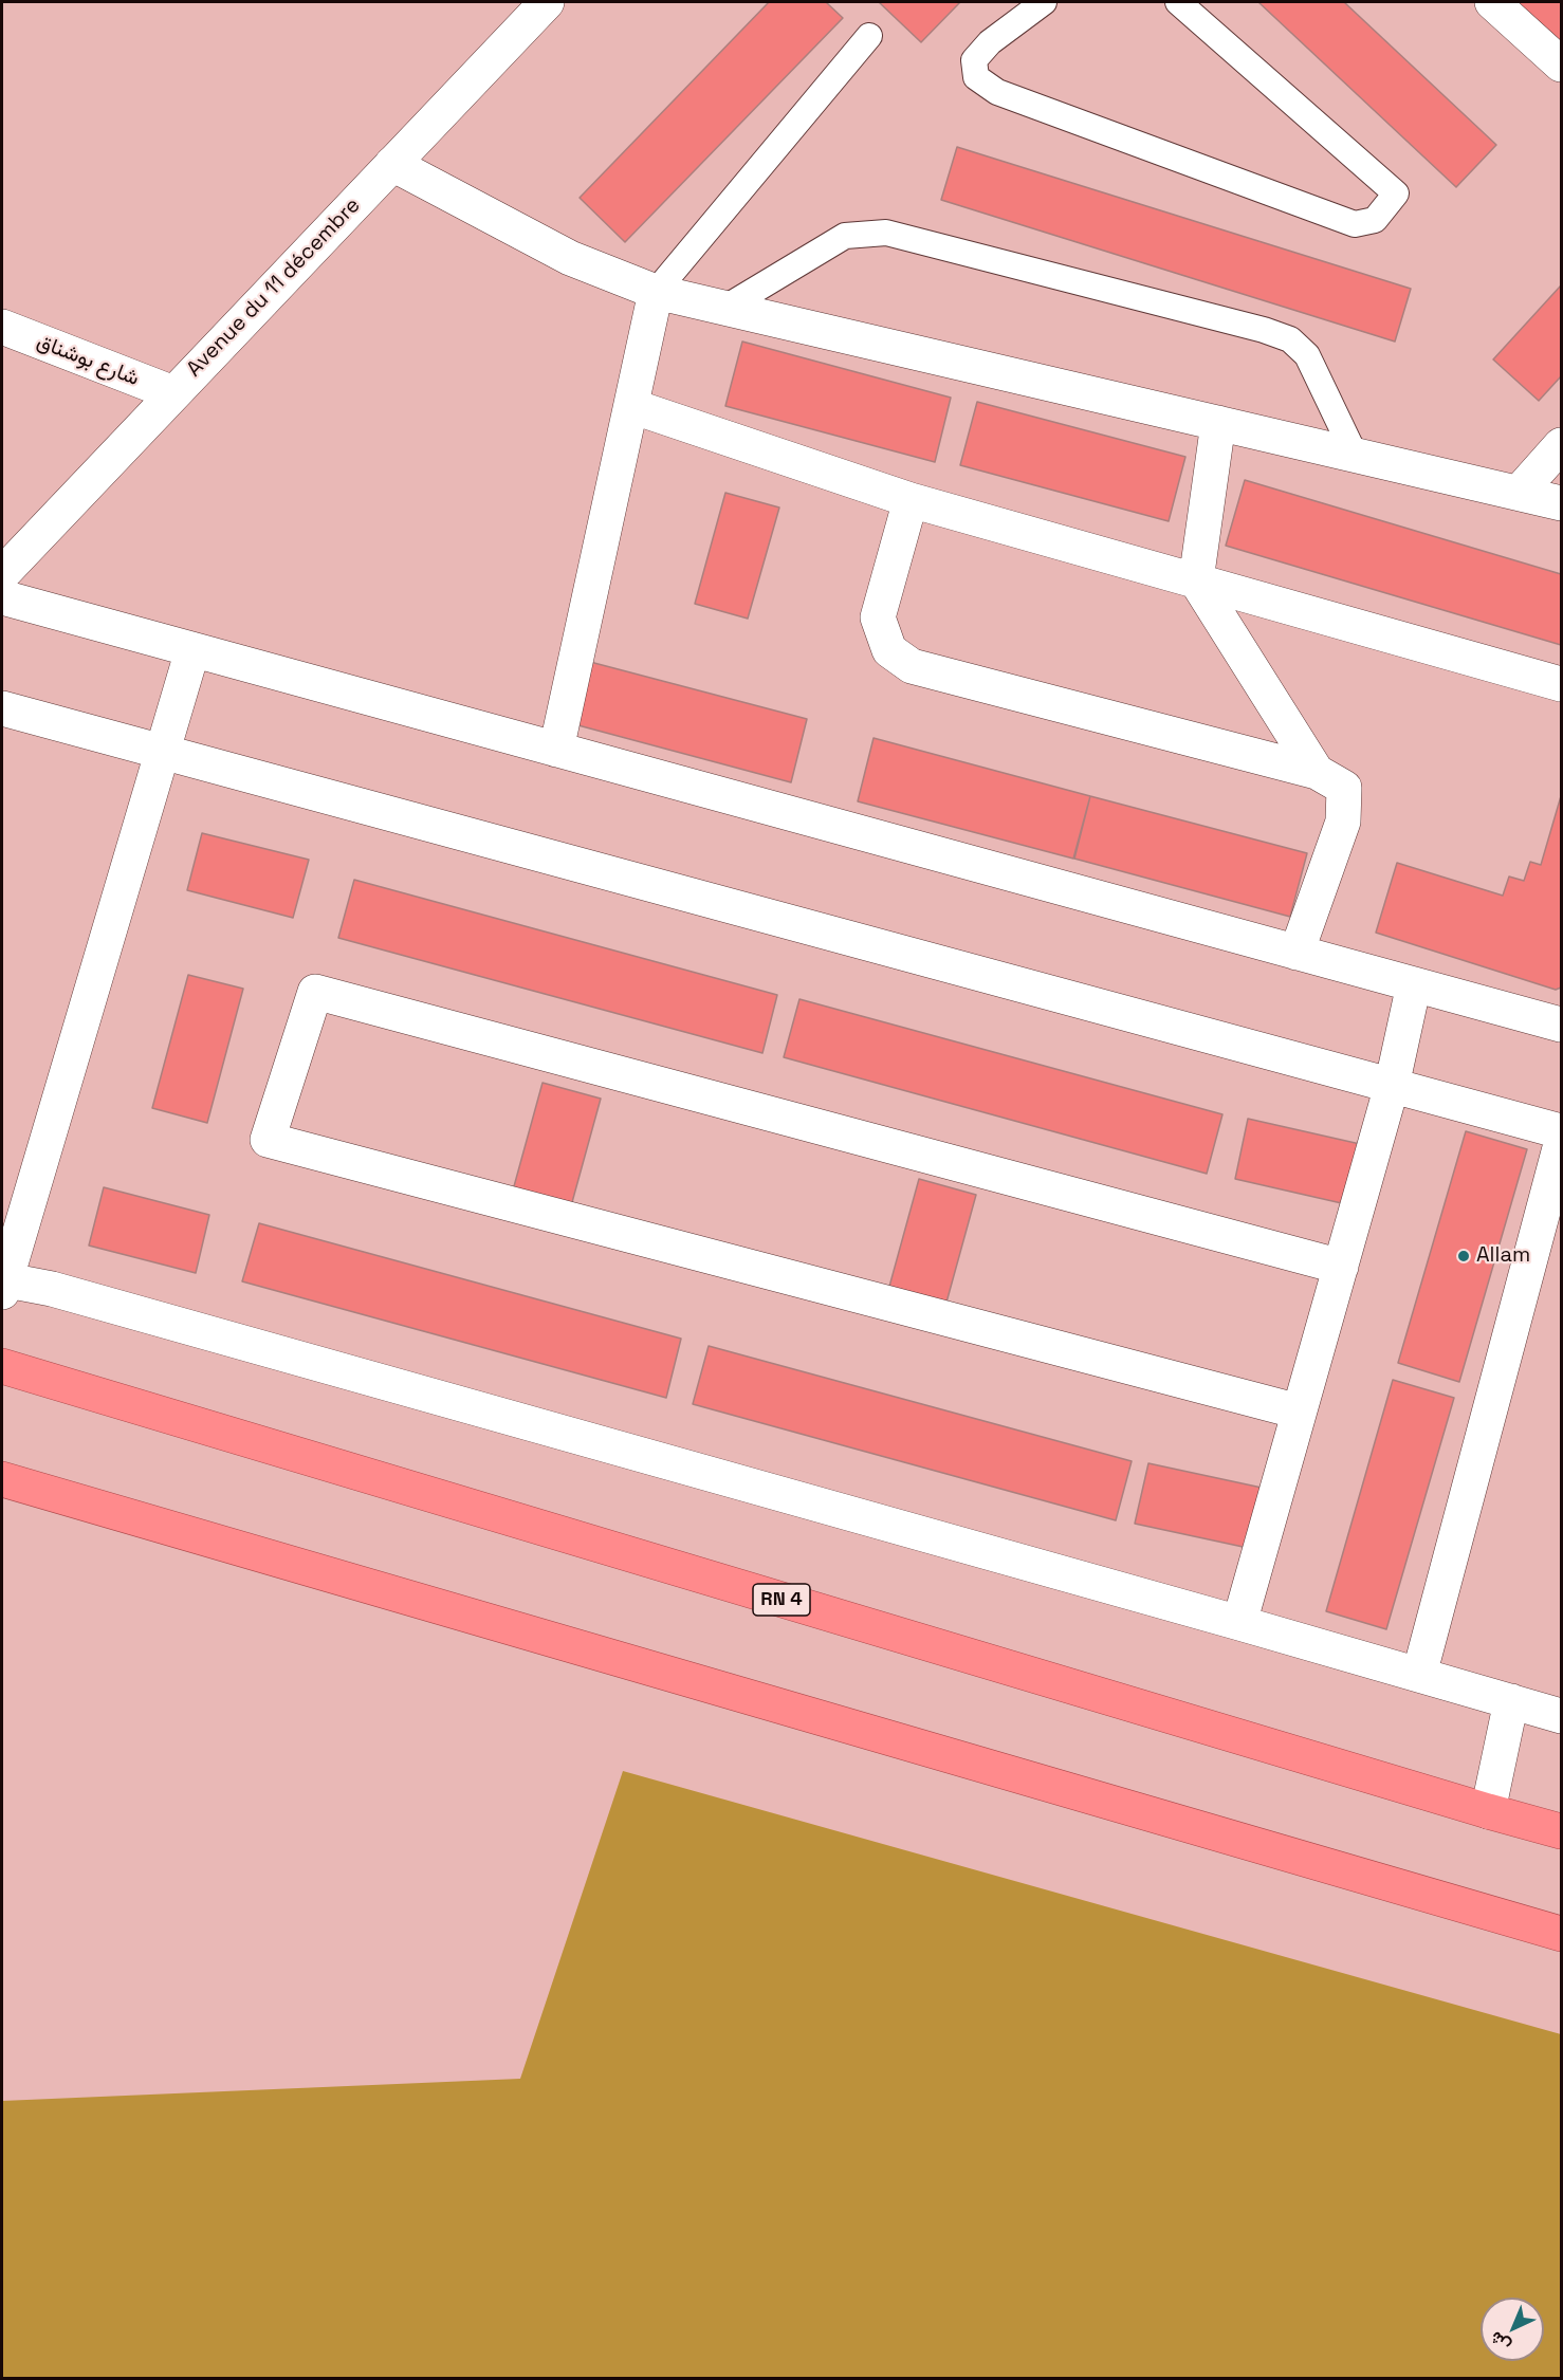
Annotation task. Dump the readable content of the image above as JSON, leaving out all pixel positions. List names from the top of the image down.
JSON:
{
  "streets": {
    "highway": ["RN 4"],
    "street": ["Avenue du 11 décembre", "شارع بوشناق"]
  },
  "crossings": [
    ["Avenue du 11 décembre", "شارع بوشناق"]
  ],
  "places": ["Allam"],
  "north": "bottom left"
}
